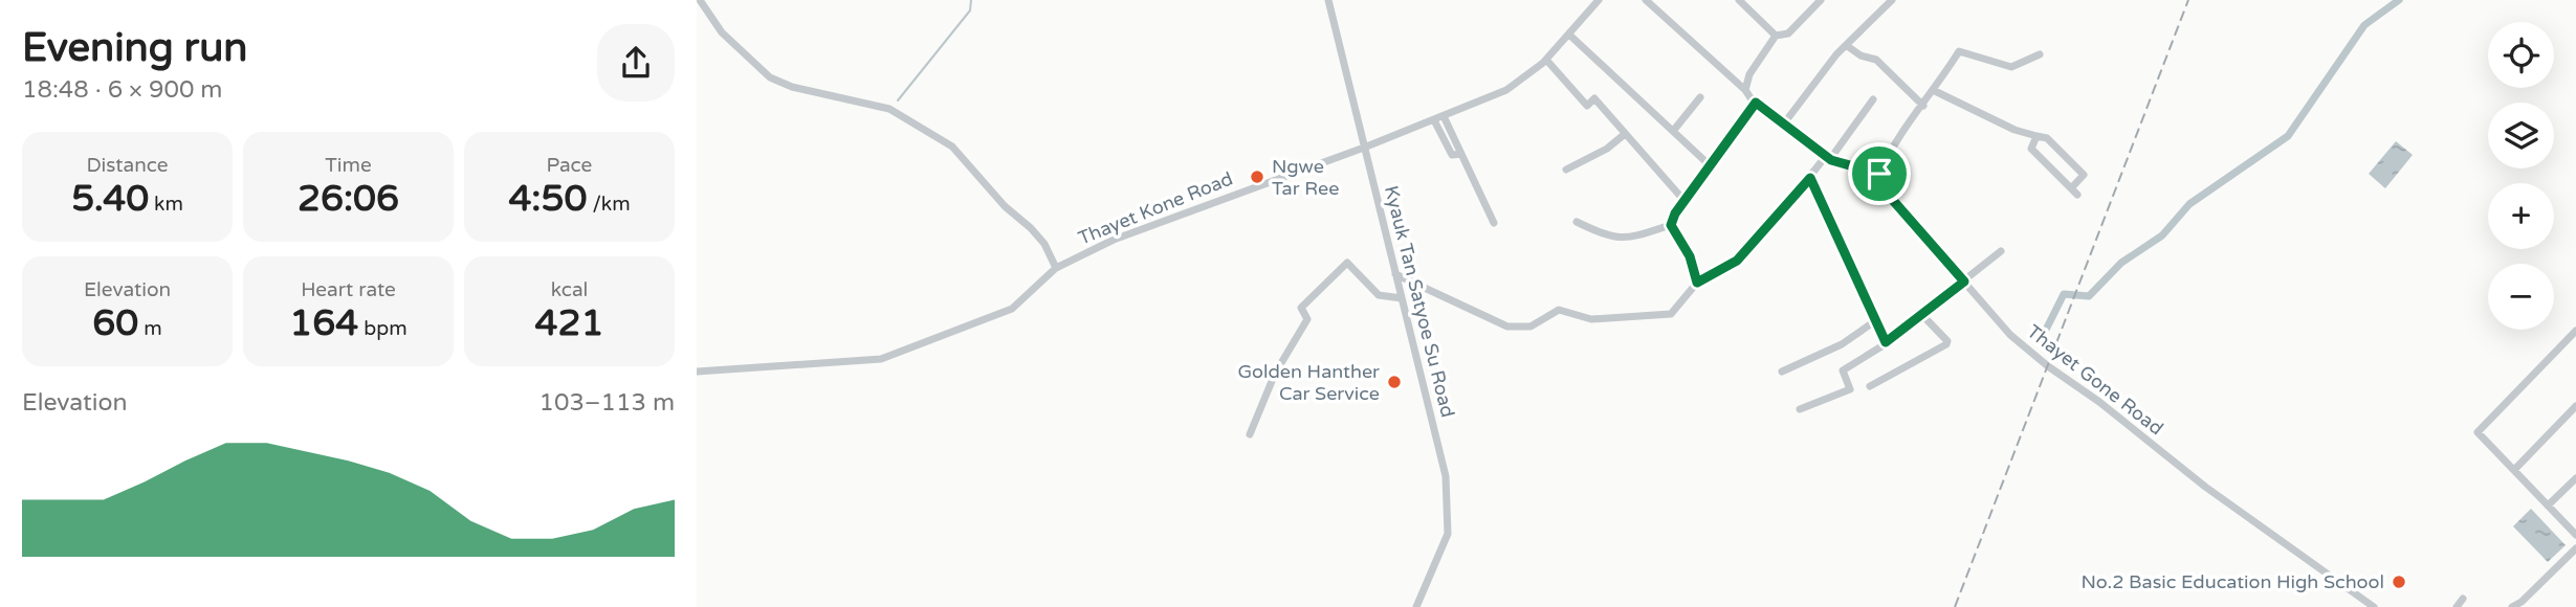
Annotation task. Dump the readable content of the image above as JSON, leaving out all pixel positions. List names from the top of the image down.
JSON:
{
  "streets": {
    "street": ["Thayet Kone Road", "Kyauk Tan Satyoe Su Road", "Thayet Gone Road"]
  },
  "crossings": [
    ["Thayet Kone Road", "Kyauk Tan Satyoe Su Road"]
  ],
  "places": ["Ngwe Tar Ree", "Golden Hanther Car Service", "No.2 Basic Education High School"],
  "page": {
    "heading": ["Evening run", "18:48 · 6 × 900 m"],
    "map_buttons": ["+", "−"],
    "stats": [
      ["Distance", "5.40 km"],
      ["Time", "26:06"],
      ["Pace", "4:50 /km"],
      ["Elevation", "60 m"],
      ["Heart rate", "164 bpm"],
      ["kcal", "421"]
    ],
    "chart": ["Elevation", "103–113 m"]
  }
}
